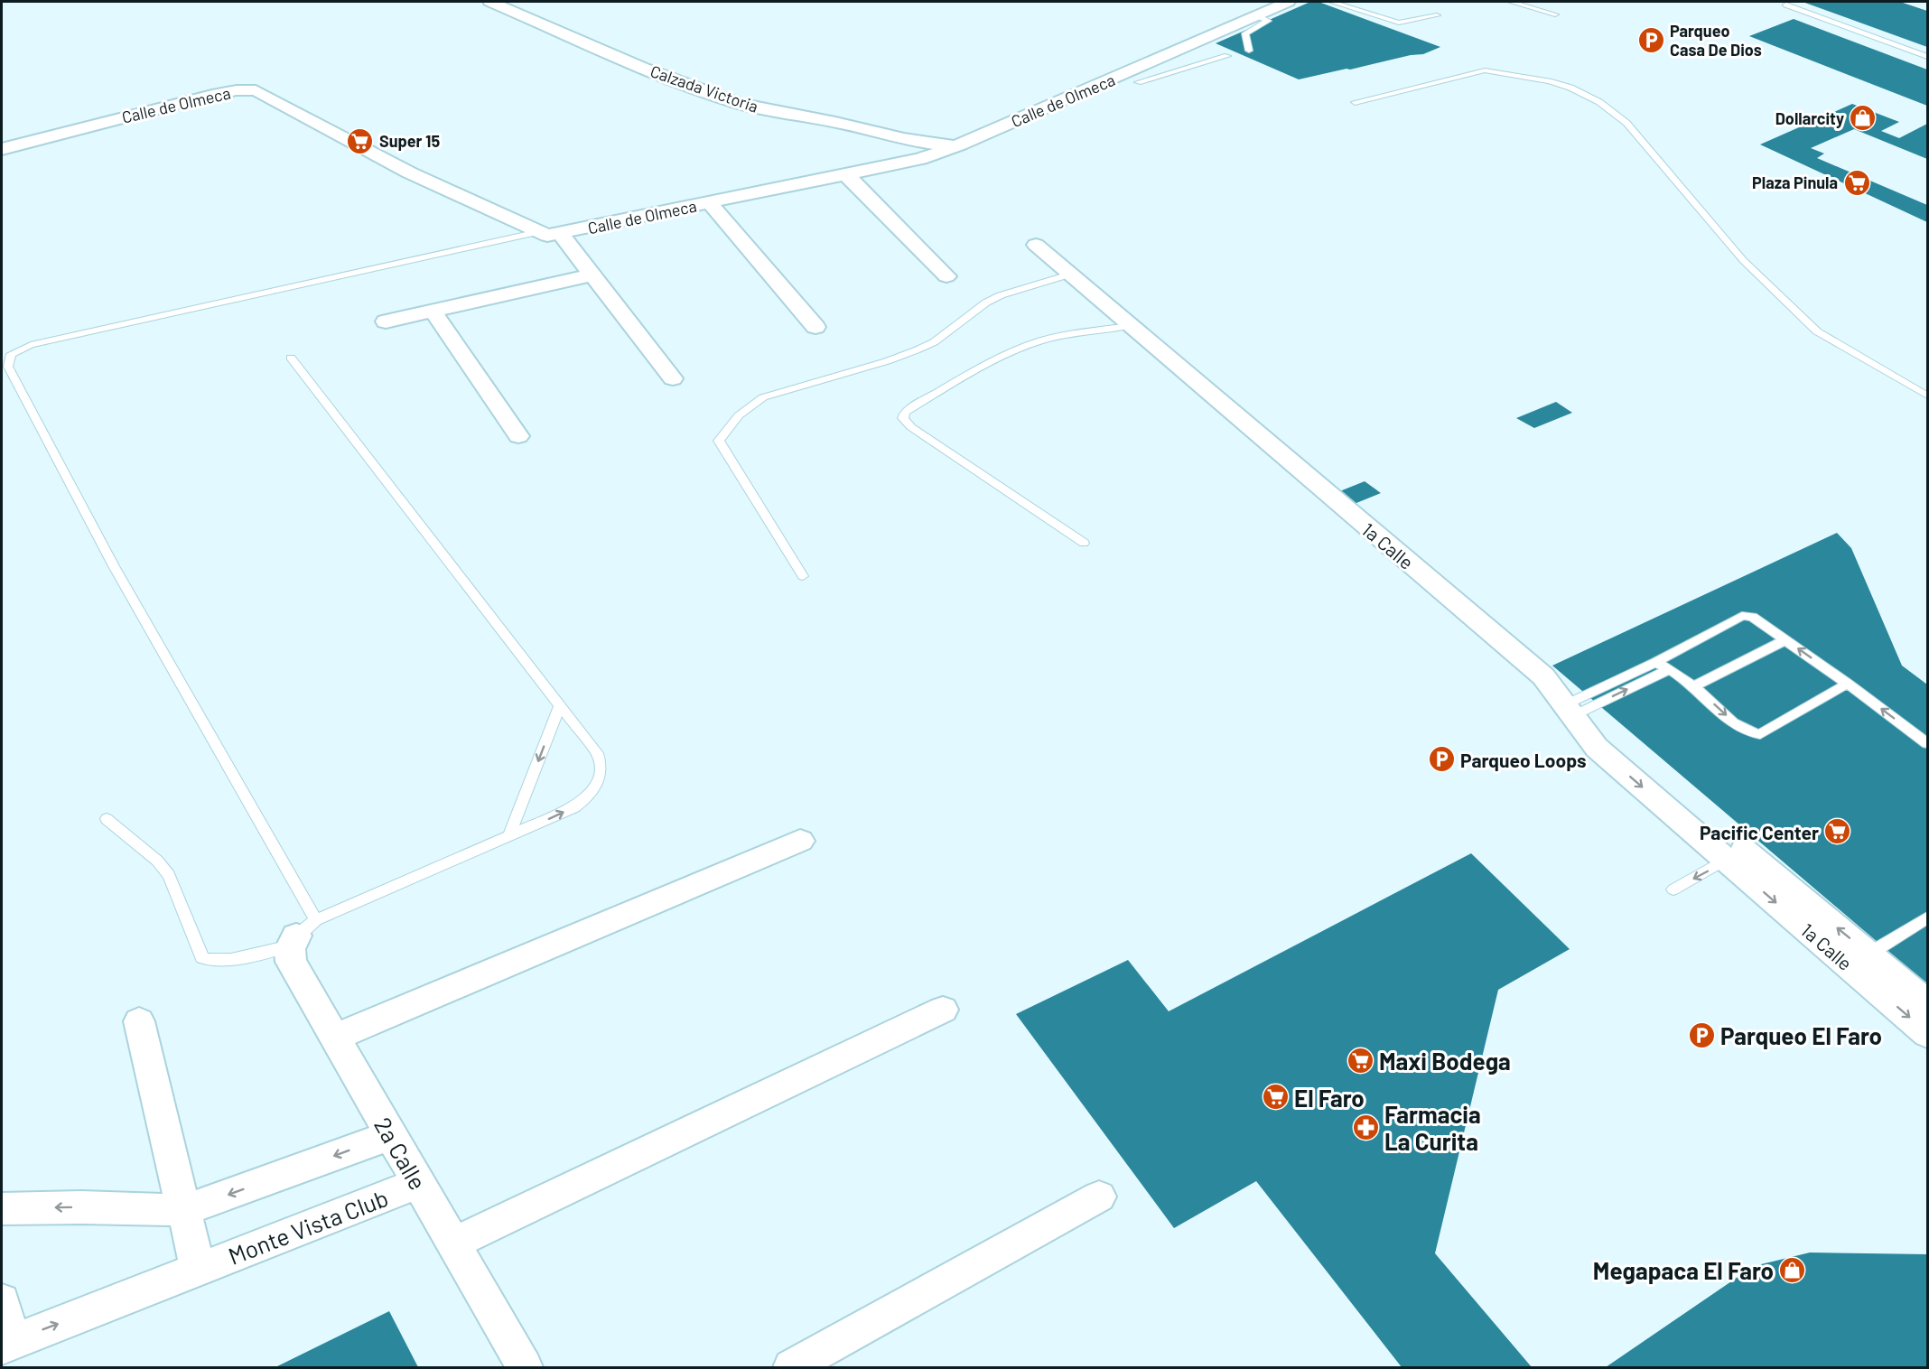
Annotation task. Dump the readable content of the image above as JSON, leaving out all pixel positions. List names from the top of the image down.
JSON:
{
  "streets": {
    "street": [
      "Calzada Victoria",
      "Calle de Olmeca",
      "1a Calle",
      "2a Calle",
      "Monte Vista Club"
    ]
  },
  "crossings": [
    ["Calzada Victoria", "Calle de Olmeca"],
    ["2a Calle", "Monte Vista Club"]
  ],
  "places": {
    "parking": ["Parqueo Casa De Dios", "Parqueo Loops", "Parqueo El Faro"],
    "shop": ["Dollarcity", "Megapaca El Faro"],
    "supermarket": [
      "Super 15",
      "Plaza Pinula",
      "Pacific Center",
      "Maxi Bodega",
      "El Faro"
    ],
    "pharmacy": ["Farmacia La Curita"]
  }
}
